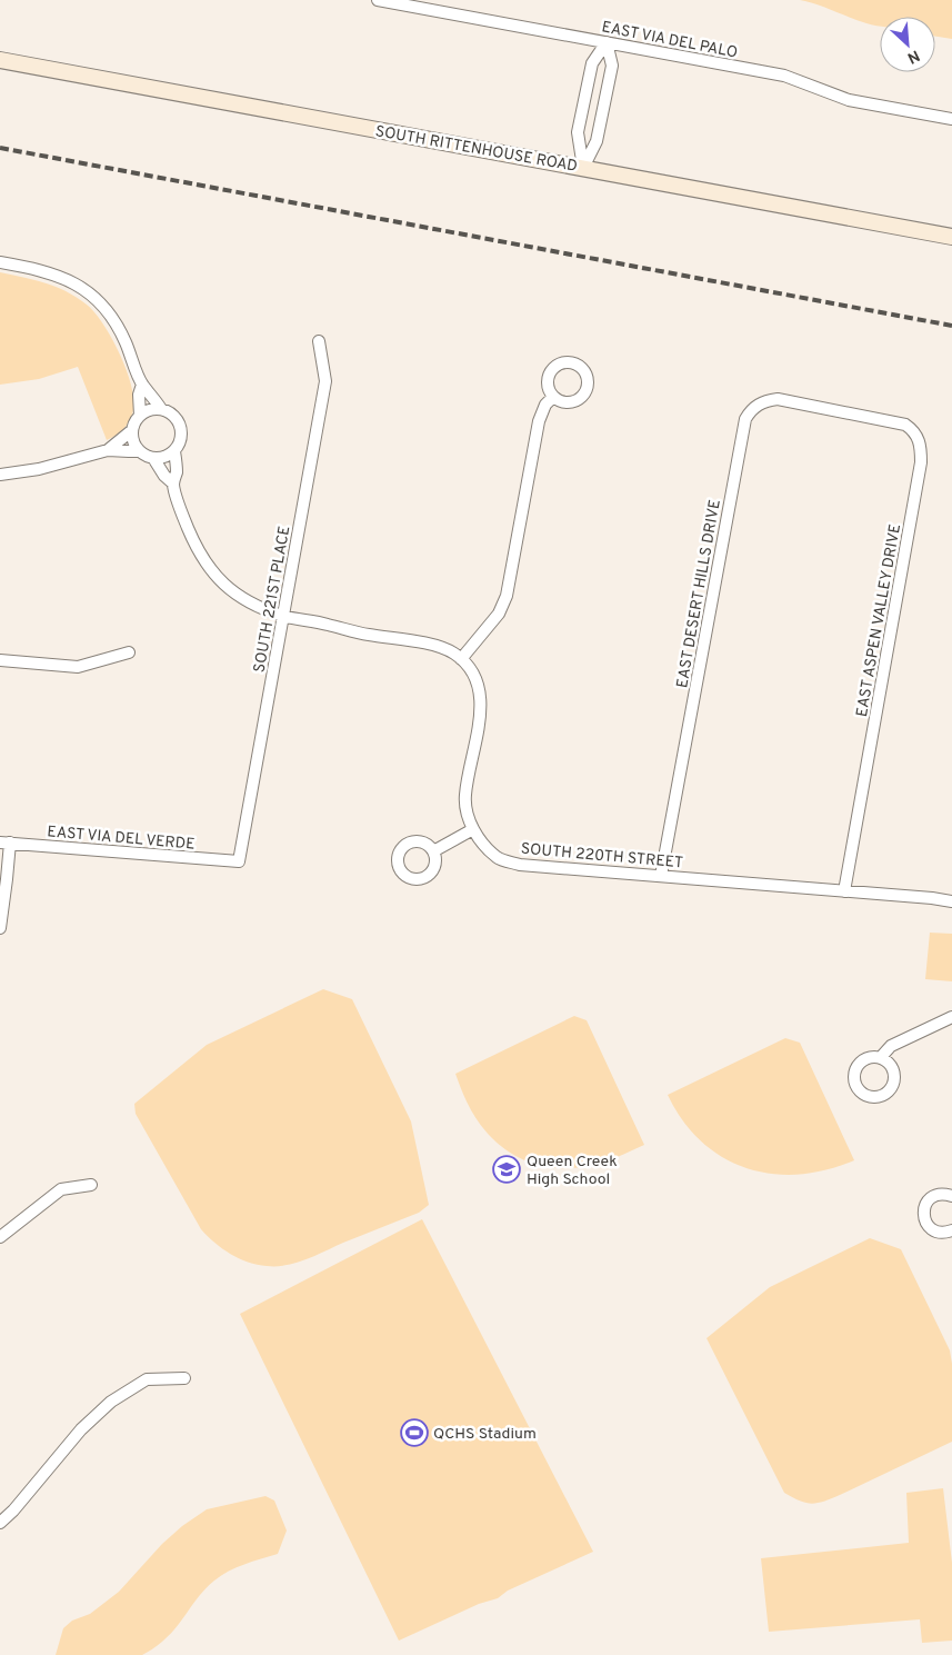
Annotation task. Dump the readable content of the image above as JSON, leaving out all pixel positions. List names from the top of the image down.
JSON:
{
  "streets": {
    "main road": ["SOUTH RITTENHOUSE ROAD"],
    "street": [
      "EAST VIA DEL PALO",
      "EAST DESERT HILLS DRIVE",
      "SOUTH 221ST PLACE",
      "EAST ASPEN VALLEY DRIVE",
      "EAST VIA DEL VERDE",
      "SOUTH 220TH STREET"
    ]
  },
  "crossings": [
    ["EAST DESERT HILLS DRIVE", "EAST ASPEN VALLEY DRIVE"],
    ["EAST DESERT HILLS DRIVE", "SOUTH 220TH STREET"],
    ["SOUTH 221ST PLACE", "EAST VIA DEL VERDE"],
    ["EAST ASPEN VALLEY DRIVE", "SOUTH 220TH STREET"]
  ],
  "places": {
    "school or university": ["Queen Creek High School"],
    "sports": ["QCHS Stadium"]
  },
  "north": "bottom right"
}
